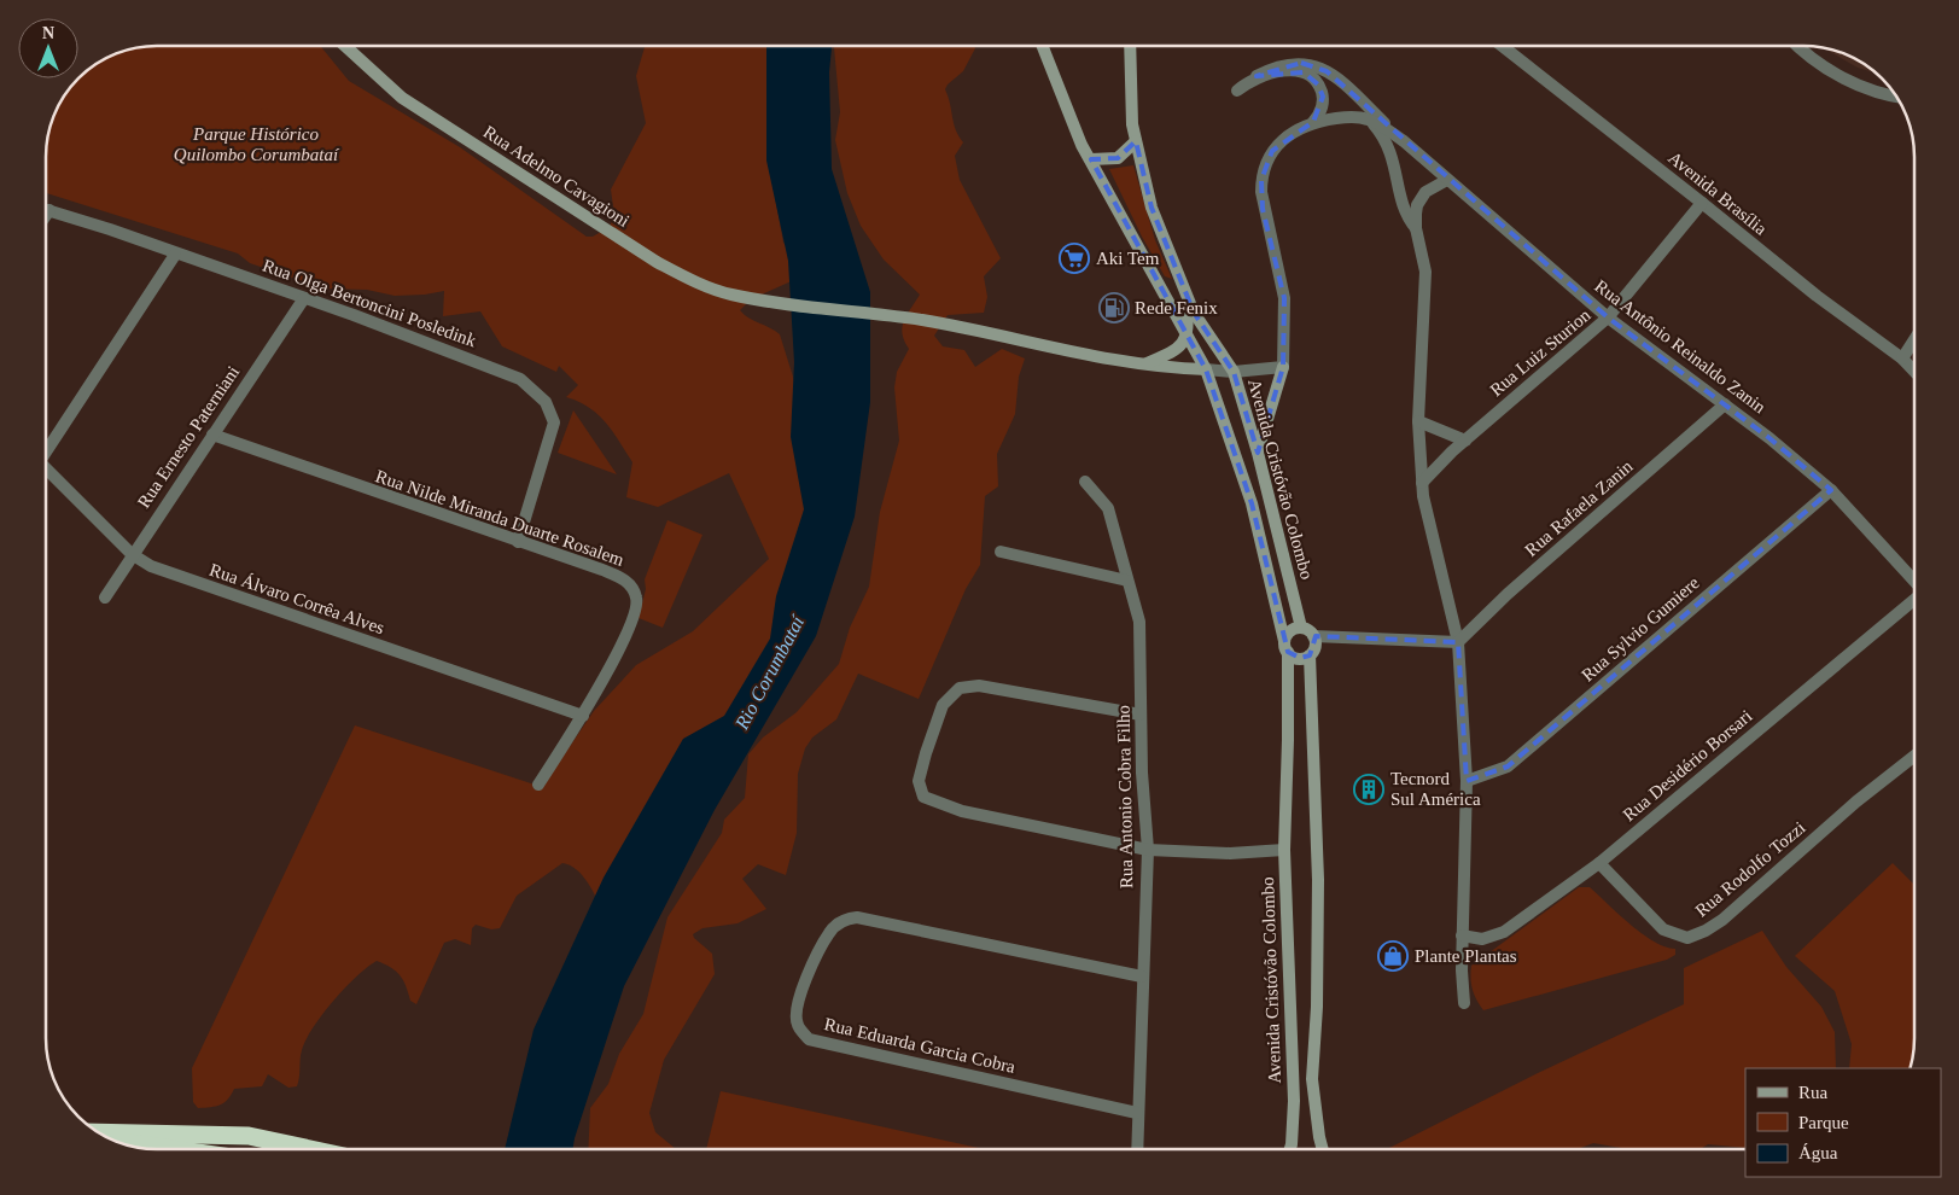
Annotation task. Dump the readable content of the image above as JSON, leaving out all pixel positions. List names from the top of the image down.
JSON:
{
  "streets": {
    "street": [
      "Rua Adelmo Cavagioni",
      "Avenida Brasília",
      "Rua Olga Bertoncini Posledink",
      "Rua Antônio Reinaldo Zanin",
      "Rua Luiz Sturion",
      "Rua Ernesto Paterniani",
      "Avenida Cristóvão Colombo",
      "Rua Rafaela Zanin",
      "Rua Nilde Miranda Duarte Rosalem",
      "Rua Álvaro Corrêa Alves",
      "Rua Sylvio Gumiere",
      "Rua Desidério Borsari",
      "Rua Antonio Cobra Filho",
      "Rua Rodolfo Tozzi",
      "Rua Eduarda Garcia Cobra"
    ]
  },
  "crossings": [
    ["Rua Adelmo Cavagioni", "Avenida Cristóvão Colombo"],
    ["Avenida Brasília", "Rua Luiz Sturion"],
    ["Rua Olga Bertoncini Posledink", "Rua Ernesto Paterniani"],
    ["Rua Olga Bertoncini Posledink", "Rua Nilde Miranda Duarte Rosalem"],
    ["Rua Antônio Reinaldo Zanin", "Rua Luiz Sturion"],
    ["Rua Antônio Reinaldo Zanin", "Rua Rafaela Zanin"],
    ["Rua Antônio Reinaldo Zanin", "Rua Sylvio Gumiere"],
    ["Rua Ernesto Paterniani", "Rua Nilde Miranda Duarte Rosalem"],
    ["Rua Ernesto Paterniani", "Rua Álvaro Corrêa Alves"],
    ["Rua Nilde Miranda Duarte Rosalem", "Rua Álvaro Corrêa Alves"],
    ["Rua Desidério Borsari", "Rua Rodolfo Tozzi"],
    ["Rua Antonio Cobra Filho", "Rua Eduarda Garcia Cobra"]
  ],
  "water": ["Rio Corumbataí"],
  "parks": ["Parque Histórico Quilombo Corumbataí"],
  "places": {
    "supermarket": ["Aki Tem"],
    "fuel station": ["Rede Fenix"],
    "building": ["Tecnord Sul América"],
    "shop": ["Plante Plantas"]
  },
  "legend": ["Rua", "Parque", "Água"],
  "north": "top"
}
